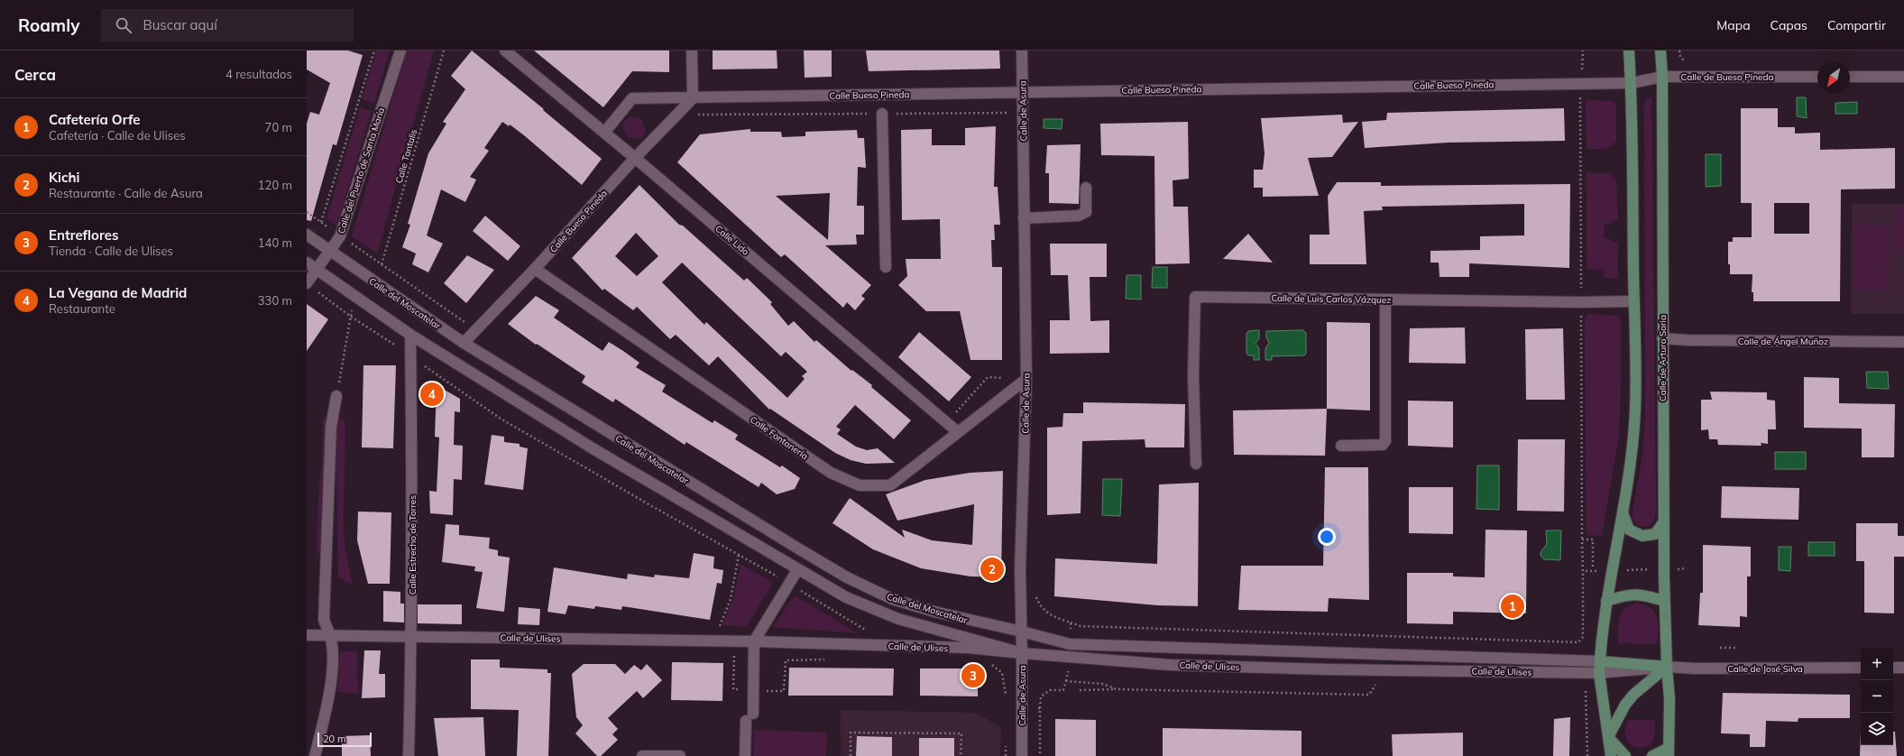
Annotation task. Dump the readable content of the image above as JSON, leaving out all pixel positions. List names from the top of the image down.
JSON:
{
  "streets": {
    "main road": ["Calle de Arturo Soria"],
    "street": [
      "Calle de Bueso Pineda",
      "Calle Bueso Pineda",
      "Calle de Asura",
      "Calle del Puerto de Santa María",
      "Calle Lido",
      "Calle de Luis Carlos Vázquez",
      "Calle del Moscatelar",
      "Calle de Ángel Muñoz",
      "Calle Fontanería",
      "Calle Estrecho de Torres",
      "Calle de Ulises",
      "Calle de José Silva"
    ],
    "path": ["Calle Tantalis"]
  },
  "crossings": [
    ["Calle de Bueso Pineda", "Calle Bueso Pineda"],
    ["Calle de Bueso Pineda", "Calle de Arturo Soria"],
    ["Calle Bueso Pineda", "Calle de Asura"],
    ["Calle Bueso Pineda", "Calle Lido"],
    ["Calle Bueso Pineda", "Calle del Moscatelar"],
    ["Calle Bueso Pineda", "Calle Fontanería"],
    ["Calle de Asura", "Calle del Moscatelar"],
    ["Calle de Asura", "Calle Fontanería"],
    ["Calle de Asura", "Calle de Ulises"],
    ["Calle del Puerto de Santa María", "Calle del Moscatelar"],
    ["Calle Lido", "Calle Fontanería"],
    ["Calle del Moscatelar", "Calle Estrecho de Torres"],
    ["Calle del Moscatelar", "Calle de Ulises"],
    ["Calle de Ángel Muñoz", "Calle de Arturo Soria"],
    ["Calle de Arturo Soria", "Calle de Ulises"],
    ["Calle de Arturo Soria", "Calle de José Silva"],
    ["Calle Estrecho de Torres", "Calle de Ulises"],
    ["Calle de Ulises", "Calle de José Silva"]
  ],
  "scale_bar": "20 m",
  "north": "bottom left",
  "page": {
    "header": "Roamly",
    "search": "Buscar aquí",
    "nav": ["Mapa", "Capas", "Compartir"],
    "heading": ["Cerca", "4 resultados"],
    "list": [
      {
        "mark": "1",
        "name": "Cafetería Orfe",
        "note": "Cafetería · Calle de Ulises",
        "value": "70 m"
      },
      {
        "mark": "2",
        "name": "Kichi",
        "note": "Restaurante · Calle de Asura",
        "value": "120 m"
      },
      {
        "mark": "3",
        "name": "Entreflores",
        "note": "Tienda · Calle de Ulises",
        "value": "140 m"
      },
      {
        "mark": "4",
        "name": "La Vegana de Madrid",
        "note": "Restaurante",
        "value": "330 m"
      }
    ],
    "pins": [
      "4",
      "2",
      "1",
      "3"
    ],
    "map_buttons": ["+", "−"],
    "scale": "20 m"
  }
}
